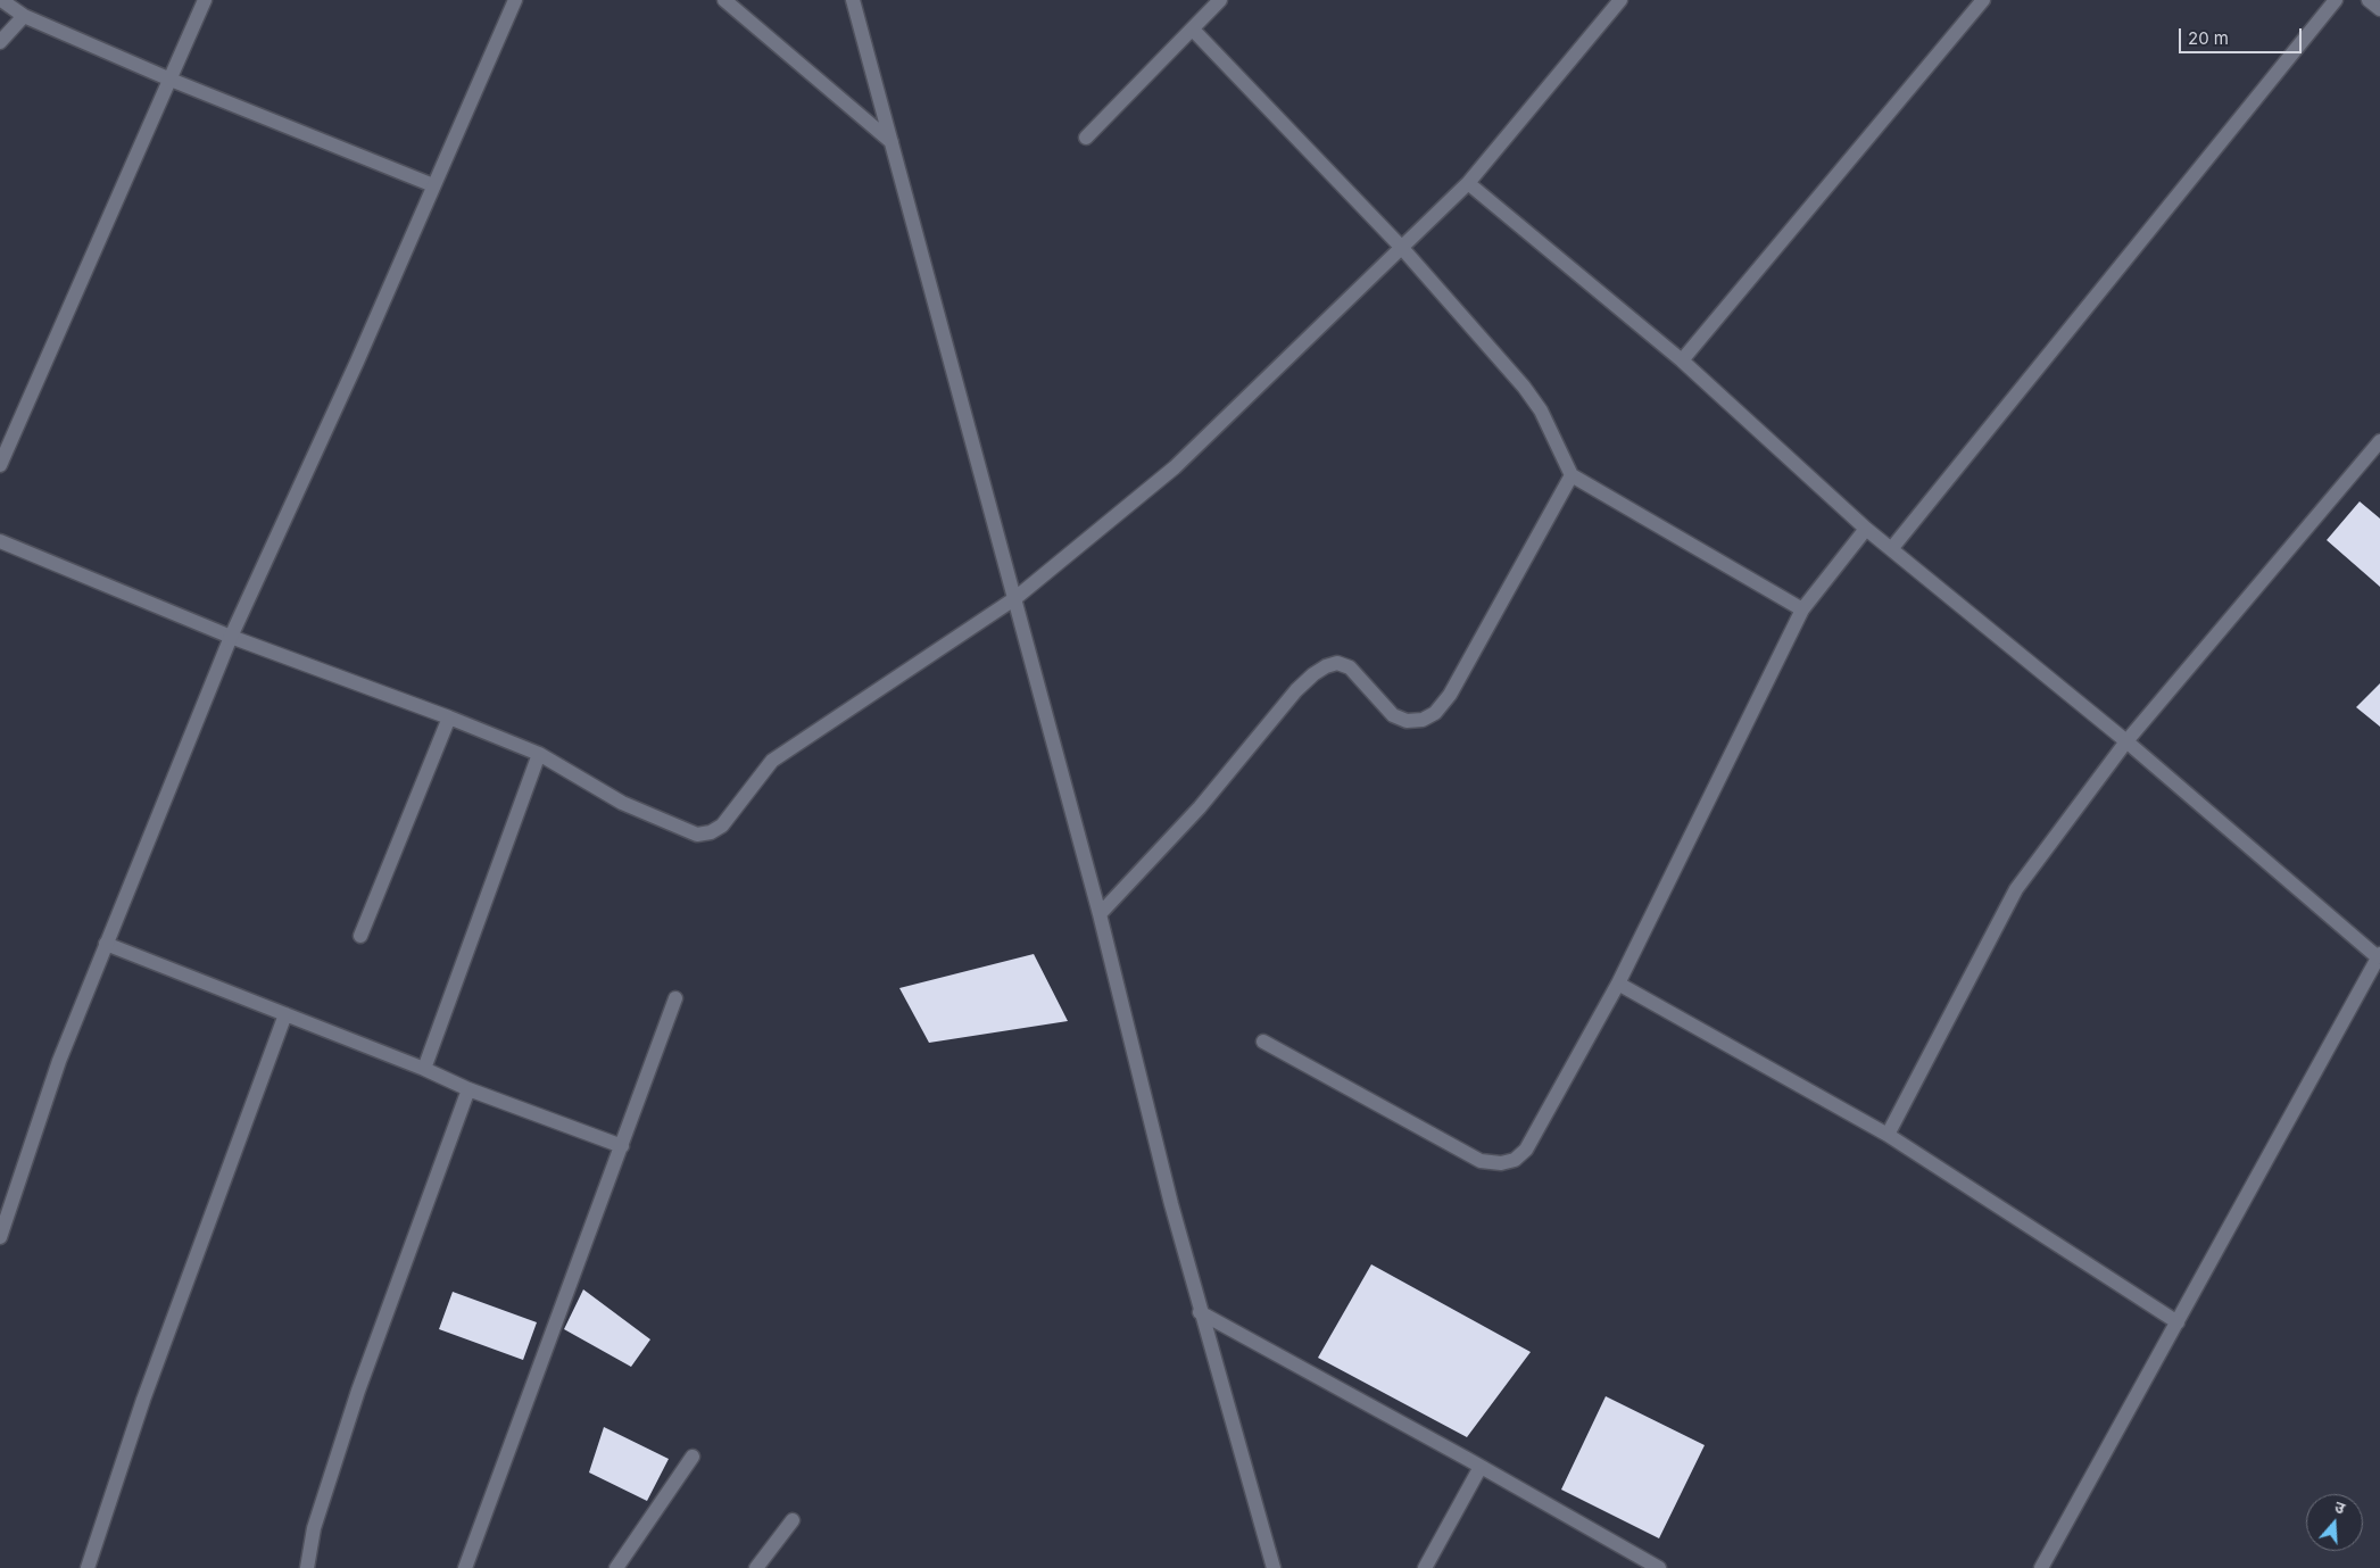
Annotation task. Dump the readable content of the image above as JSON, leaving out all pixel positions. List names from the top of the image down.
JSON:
{
  "scale_bar": "20 m",
  "north": "top"
}
